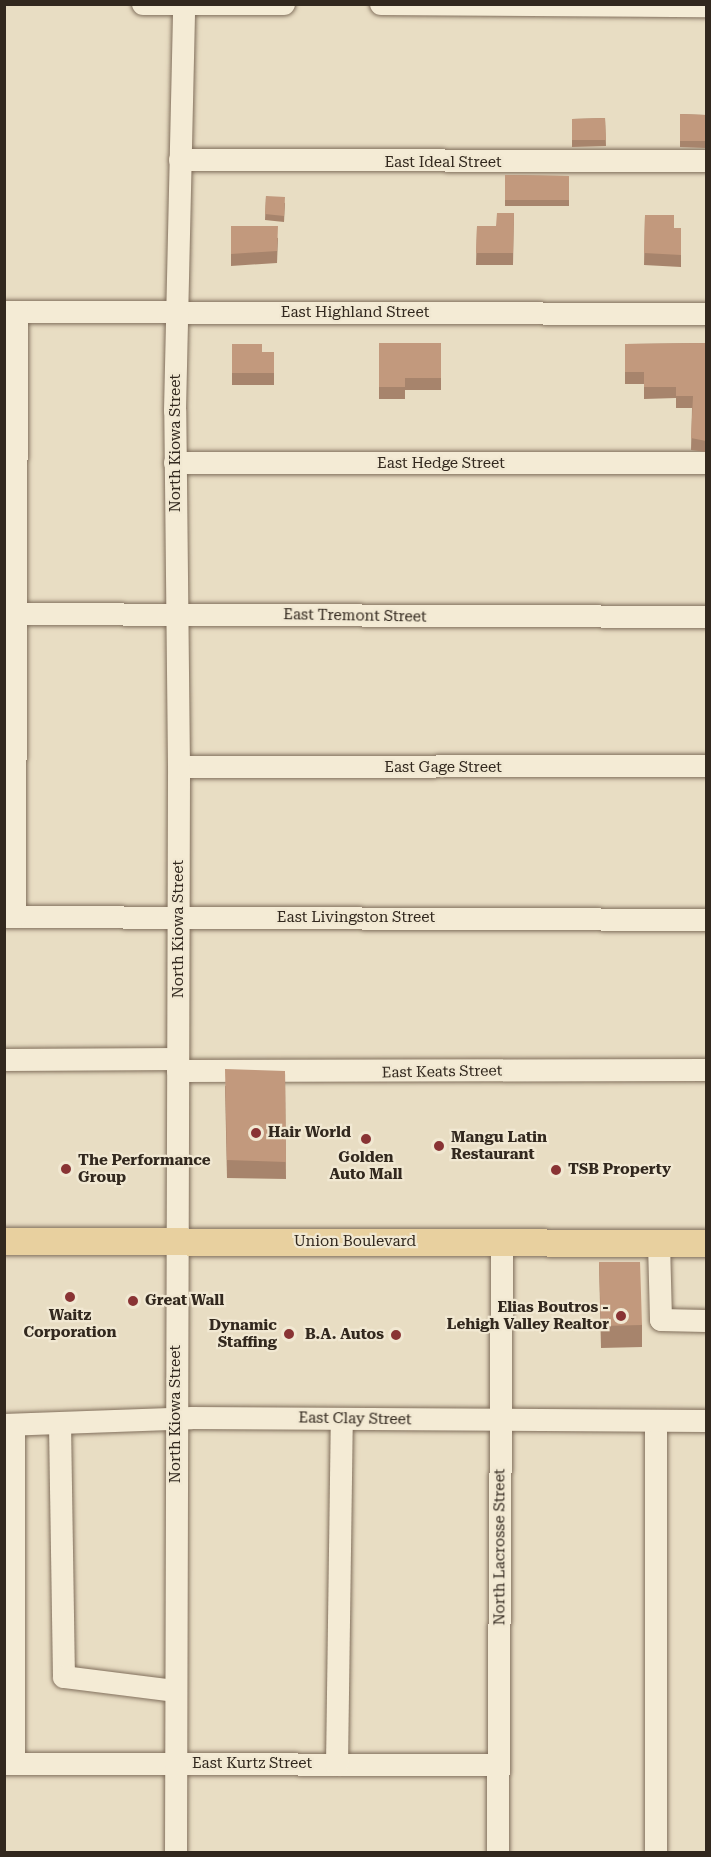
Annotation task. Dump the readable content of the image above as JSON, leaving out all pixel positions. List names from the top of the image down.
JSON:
{
  "streets": {
    "main road": ["Union Boulevard"],
    "street": [
      "East Ideal Street",
      "East Highland Street",
      "North Kiowa Street",
      "East Hedge Street",
      "East Tremont Street",
      "East Gage Street",
      "East Livingston Street",
      "East Keats Street",
      "East Clay Street",
      "North Lacrosse Street",
      "East Kurtz Street"
    ]
  },
  "crossings": [
    ["East Ideal Street", "North Kiowa Street"],
    ["East Highland Street", "North Kiowa Street"],
    ["North Kiowa Street", "East Hedge Street"],
    ["North Kiowa Street", "East Tremont Street"],
    ["North Kiowa Street", "East Gage Street"],
    ["North Kiowa Street", "East Livingston Street"],
    ["North Kiowa Street", "East Keats Street"],
    ["North Kiowa Street", "Union Boulevard"],
    ["North Kiowa Street", "East Clay Street"],
    ["North Kiowa Street", "East Kurtz Street"],
    ["Union Boulevard", "North Lacrosse Street"],
    ["East Clay Street", "North Lacrosse Street"],
    ["North Lacrosse Street", "East Kurtz Street"]
  ],
  "places": [
    "Hair World",
    "Golden Auto Mall",
    "Mangu Latin Restaurant",
    "The Performance Group",
    "TSB Property",
    "Waitz Corporation",
    "Great Wall",
    "Elias Boutros - Lehigh Valley Realtor",
    "Dynamic Staffing",
    "B.A. Autos"
  ]
}
